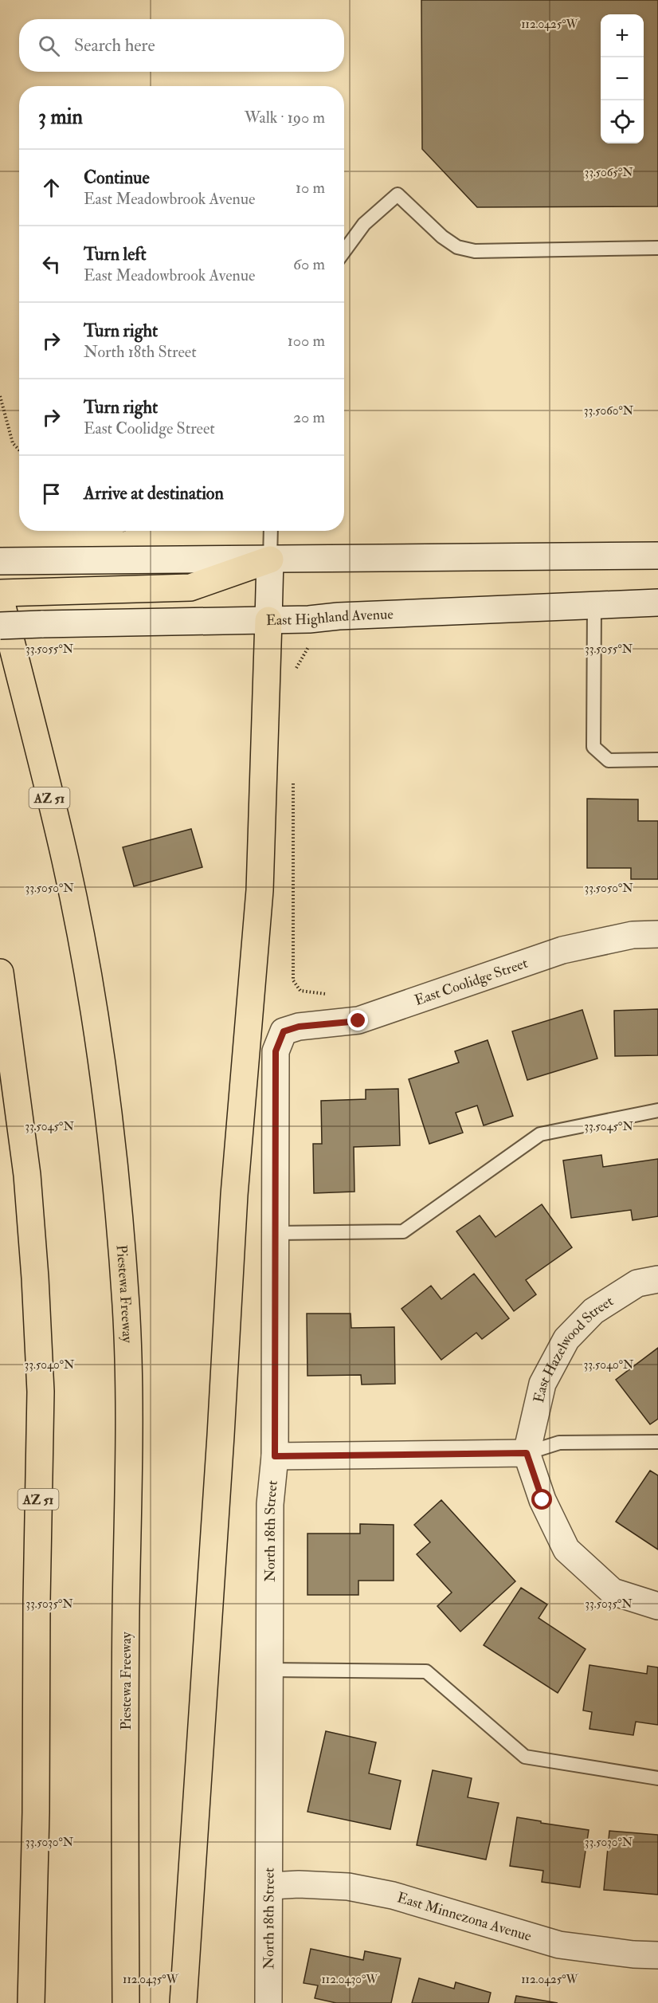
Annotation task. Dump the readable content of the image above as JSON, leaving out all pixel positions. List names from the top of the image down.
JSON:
{
  "streets": {
    "highway": ["AZ 51", "Piestewa Freeway"],
    "street": [
      "East Highland Avenue",
      "East Coolidge Street",
      "East Hazelwood Street",
      "North 18th Street",
      "East Minnezona Avenue"
    ]
  },
  "crossings": [
    ["East Coolidge Street", "North 18th Street"],
    ["North 18th Street", "East Minnezona Avenue"]
  ],
  "page": {
    "map_buttons": ["+", "−"],
    "search": "Search here",
    "heading": ["3 min", "Walk · 190 m"],
    "list": [
      ["Continue", "East Meadowbrook Avenue", "10 m"],
      ["Turn left", "East Meadowbrook Avenue", "60 m"],
      ["Turn right", "North 18th Street", "100 m"],
      ["Turn right", "East Coolidge Street", "20 m"],
      "Arrive at destination"
    ]
  },
  "coordinates": [
    "112.0425°W",
    "33.5065°N",
    "33.5060°N",
    "33.5055°N",
    "33.5050°N",
    "33.5045°N",
    "33.5040°N",
    "33.5035°N",
    "33.5030°N",
    "112.0435°W",
    "112.0430°W"
  ]
}
